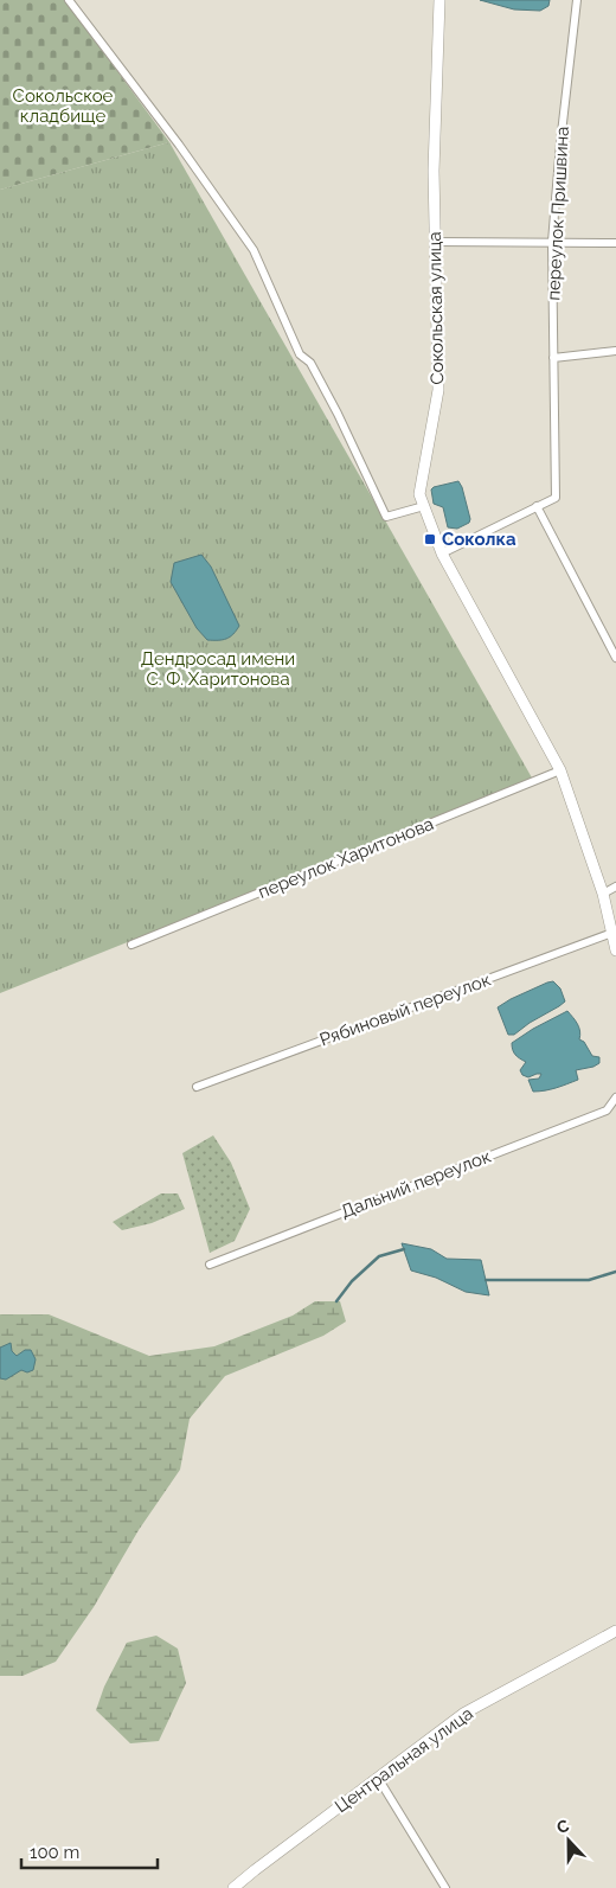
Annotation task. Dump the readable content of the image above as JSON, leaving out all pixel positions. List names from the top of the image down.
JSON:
{
  "streets": {
    "street": [
      "переулок Пришвина",
      "Сокольская улица",
      "переулок Харитонова",
      "Рябиновый переулок",
      "Дальний переулок",
      "Центральная улица"
    ]
  },
  "crossings": [
    ["Сокольская улица", "переулок Харитонова"],
    ["Сокольская улица", "Рябиновый переулок"]
  ],
  "parks": ["Сокольское кладбище", "Дендросад имени С. Ф. Харитонова"],
  "places": {
    "transit": ["Соколка"]
  },
  "scale_bar": "100 m",
  "north": "top"
}
